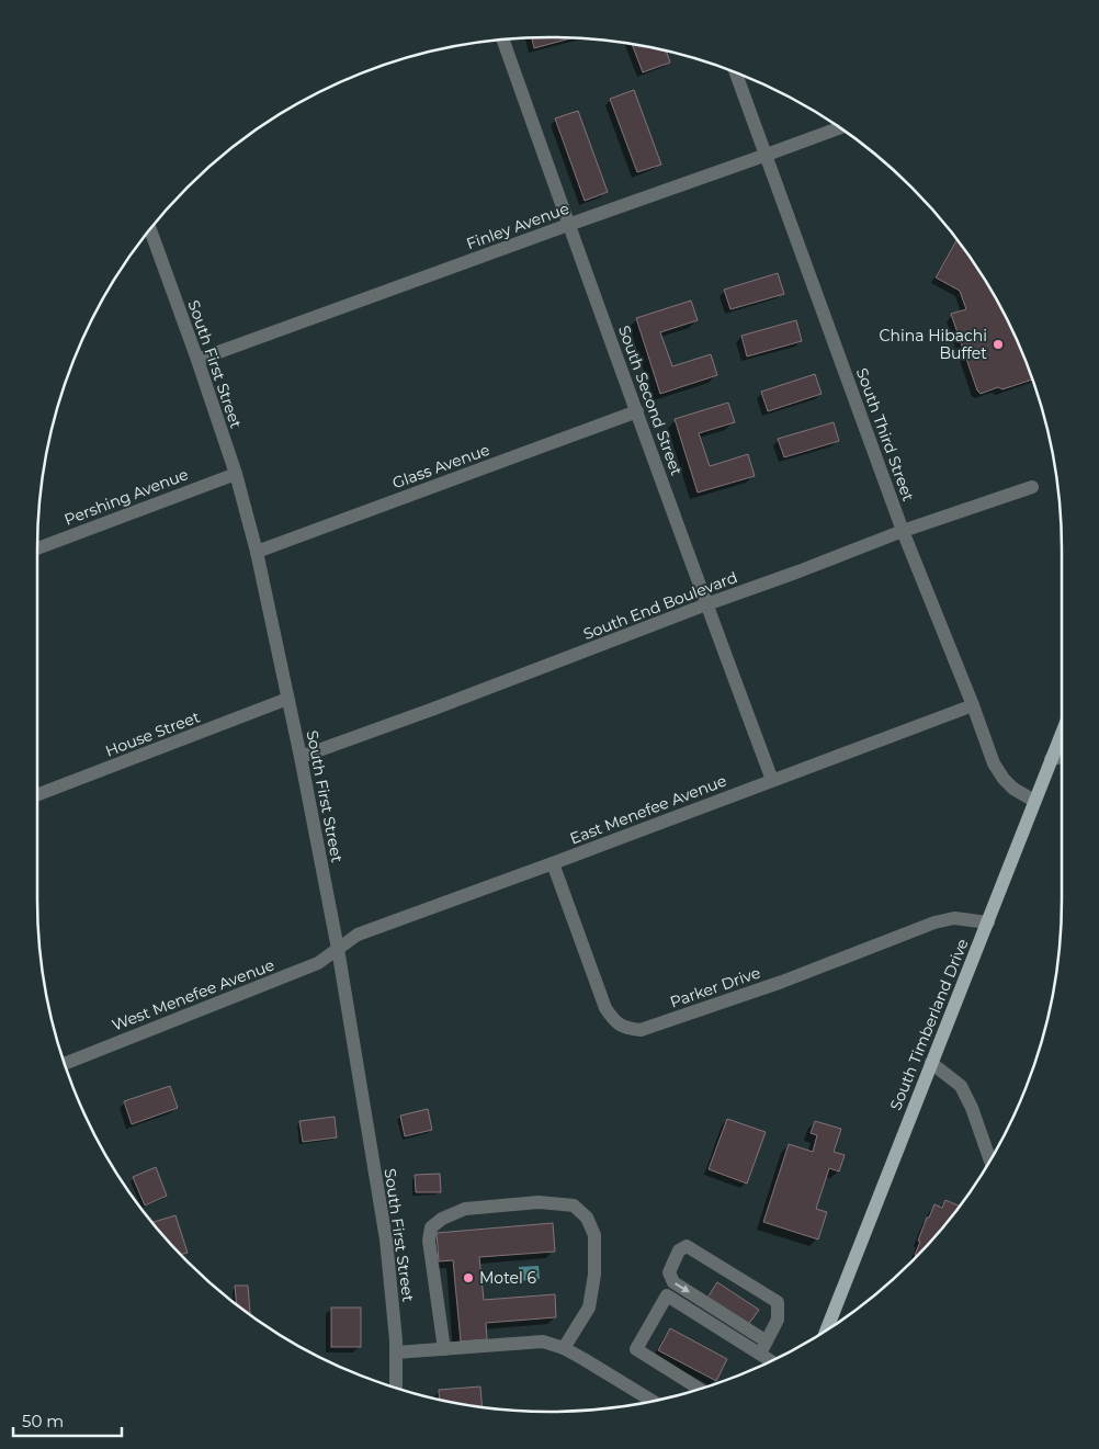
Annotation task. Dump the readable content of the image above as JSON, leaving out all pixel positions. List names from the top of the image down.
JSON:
{
  "streets": {
    "main road": ["South Timberland Drive"],
    "street": [
      "Finley Avenue",
      "South First Street",
      "South Second Street",
      "South Third Street",
      "Glass Avenue",
      "Pershing Avenue",
      "South End Boulevard",
      "House Street",
      "East Menefee Avenue",
      "Parker Drive",
      "West Menefee Avenue"
    ]
  },
  "crossings": [
    ["Finley Avenue", "South First Street"],
    ["Finley Avenue", "South Second Street"],
    ["Finley Avenue", "South Third Street"],
    ["South First Street", "Glass Avenue"],
    ["South First Street", "Pershing Avenue"],
    ["South First Street", "South End Boulevard"],
    ["South First Street", "House Street"],
    ["South First Street", "East Menefee Avenue"],
    ["South First Street", "West Menefee Avenue"],
    ["South Second Street", "Glass Avenue"],
    ["South Second Street", "South End Boulevard"],
    ["South Second Street", "East Menefee Avenue"],
    ["South Third Street", "South End Boulevard"],
    ["South Third Street", "East Menefee Avenue"],
    ["South Third Street", "South Timberland Drive"],
    ["East Menefee Avenue", "Parker Drive"],
    ["East Menefee Avenue", "West Menefee Avenue"],
    ["Parker Drive", "South Timberland Drive"]
  ],
  "places": ["China Hibachi Buffet", "Motel 6"],
  "scale_bar": "50 m"
}
